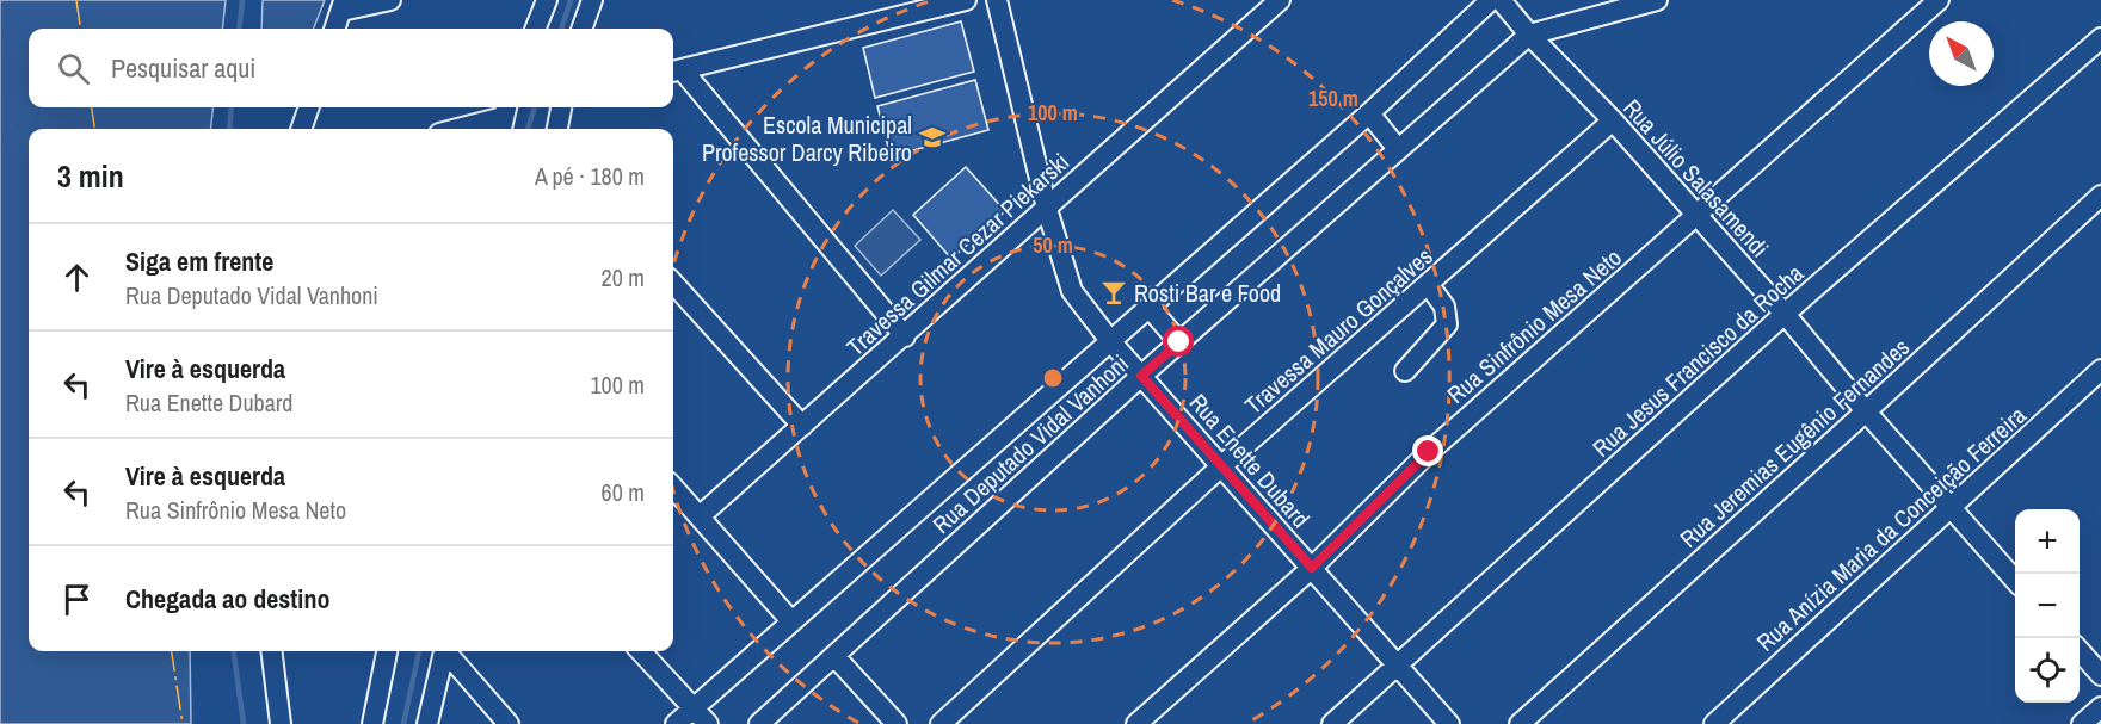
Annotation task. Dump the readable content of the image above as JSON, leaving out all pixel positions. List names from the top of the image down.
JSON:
{
  "streets": {
    "street": [
      "Rua Júlio Salasamendi",
      "Travessa Gilmar Cezar Piekarski",
      "Rua Sinfrônio Mesa Neto",
      "Travessa Mauro Gonçalves",
      "Rua Jesus Francisco da Rocha",
      "Rua Jeremias Eugênio Fernandes",
      "Rua Deputado Vidal Vanhoni",
      "Rua Enette Dubard",
      "Rua Anízia Maria da Conceição Ferreira"
    ]
  },
  "crossings": [
    ["Rua Júlio Salasamendi", "Rua Sinfrônio Mesa Neto"],
    ["Rua Júlio Salasamendi", "Travessa Mauro Gonçalves"],
    ["Rua Júlio Salasamendi", "Rua Jesus Francisco da Rocha"],
    ["Rua Júlio Salasamendi", "Rua Jeremias Eugênio Fernandes"],
    ["Rua Júlio Salasamendi", "Rua Deputado Vidal Vanhoni"],
    ["Rua Júlio Salasamendi", "Rua Anízia Maria da Conceição Ferreira"],
    ["Travessa Gilmar Cezar Piekarski", "Rua Enette Dubard"],
    ["Rua Sinfrônio Mesa Neto", "Rua Enette Dubard"],
    ["Travessa Mauro Gonçalves", "Rua Enette Dubard"],
    ["Rua Jesus Francisco da Rocha", "Rua Enette Dubard"],
    ["Rua Deputado Vidal Vanhoni", "Rua Enette Dubard"]
  ],
  "places": {
    "school or university": ["Escola Municipal Professor Darcy Ribeiro"],
    "bar": ["Rosti Bar e Food"]
  },
  "north": "top left",
  "page": {
    "search": "Pesquisar aqui",
    "heading": ["3 min", "A pé · 180 m"],
    "list": [
      ["Siga em frente", "Rua Deputado Vidal Vanhoni", "20 m"],
      ["Vire à esquerda", "Rua Enette Dubard", "100 m"],
      ["Vire à esquerda", "Rua Sinfrônio Mesa Neto", "60 m"],
      "Chegada ao destino"
    ],
    "map_buttons": ["+", "−"]
  },
  "rings": ["150 m", "100 m", "50 m"]
}
